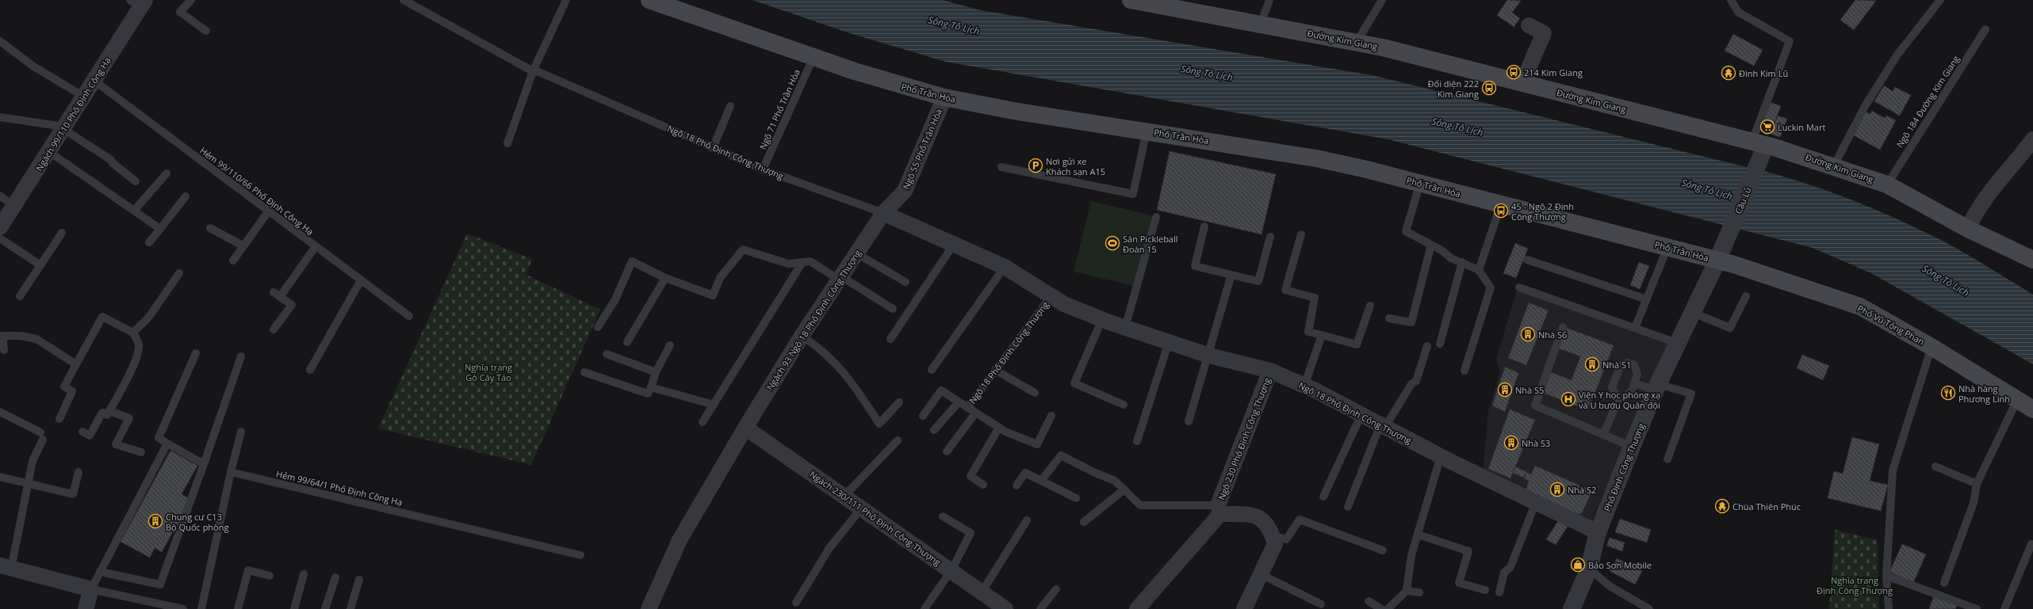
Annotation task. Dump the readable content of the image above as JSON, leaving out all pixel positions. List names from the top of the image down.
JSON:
{
  "streets": {
    "main road": ["Đường Kim Giang", "Phố Trần Hòa", "Phố Vũ Tông Phan"],
    "street": [
      "Ngách 99/110 Phố Định Công Hạ",
      "Ngõ 55 Phố Trần Hòa",
      "Ngõ 18 Phố Định Công Thượng",
      "Cầu Lủ",
      "Ngách 93 Ngõ 18 Phố Định Công Thượng",
      "Ngõ 230 Phố Định Công Thượng",
      "Phố Định Công Thượng",
      "Ngách 230/111 Phố Định Công Thượng"
    ],
    "lane": [
      "Ngõ 184 Đường Kim Giang",
      "Ngõ 71 Phố Trần Hòa",
      "Hẻm 99/110/66 Phố Định Công Hạ",
      "Hẻm 99/64/1 Phố Định Công Hạ"
    ]
  },
  "crossings": [
    ["Đường Kim Giang", "Ngõ 184 Đường Kim Giang"],
    ["Đường Kim Giang", "Cầu Lủ"],
    ["Phố Trần Hòa", "Ngõ 71 Phố Trần Hòa"],
    ["Phố Trần Hòa", "Ngõ 55 Phố Trần Hòa"],
    ["Phố Trần Hòa", "Cầu Lủ"],
    ["Phố Trần Hòa", "Phố Vũ Tông Phan"],
    ["Phố Trần Hòa", "Phố Định Công Thượng"],
    ["Ngõ 71 Phố Trần Hòa", "Ngõ 18 Phố Định Công Thượng"],
    ["Ngách 99/110 Phố Định Công Hạ", "Hẻm 99/110/66 Phố Định Công Hạ"],
    ["Ngõ 55 Phố Trần Hòa", "Ngõ 18 Phố Định Công Thượng"],
    ["Ngõ 55 Phố Trần Hòa", "Ngách 93 Ngõ 18 Phố Định Công Thượng"],
    ["Ngõ 18 Phố Định Công Thượng", "Ngách 93 Ngõ 18 Phố Định Công Thượng"],
    ["Ngõ 18 Phố Định Công Thượng", "Ngõ 230 Phố Định Công Thượng"],
    ["Ngõ 18 Phố Định Công Thượng", "Phố Định Công Thượng"],
    ["Cầu Lủ", "Phố Vũ Tông Phan"],
    ["Cầu Lủ", "Phố Định Công Thượng"],
    ["Ngách 93 Ngõ 18 Phố Định Công Thượng", "Ngách 230/111 Phố Định Công Thượng"],
    ["Phố Vũ Tông Phan", "Phố Định Công Thượng"]
  ],
  "water": ["Sông Tô Lịch"],
  "parks": ["Nghĩa trang Gò Cây Táo", "Nghĩa trang Định Công Thượng"],
  "places": {
    "bus stop": ["214 Kim Giang", "Đối diện 222 Kim Giang", "45 - Ngõ 2 Định Công Thượng"],
    "temple": ["Đình Kim Lũ", "Chùa Thiên Phúc"],
    "supermarket": ["Luckin Mart"],
    "parking": ["Nơi gửi xe Khách sạn A15"],
    "sports": ["Sân Pickleball Đoàn 15"],
    "building": [
      "Nhà S6",
      "Nhà S1",
      "Nhà S5",
      "Nhà S3",
      "Nhà S2",
      "Chung cư C13 Bộ Quốc phòng"
    ],
    "restaurant": ["Nhà hàng Phương Linh"],
    "hospital": ["Viện Y học phóng xạ và U bướu Quân đội"],
    "shop": ["Bảo Sơn Mobile"]
  }
}
